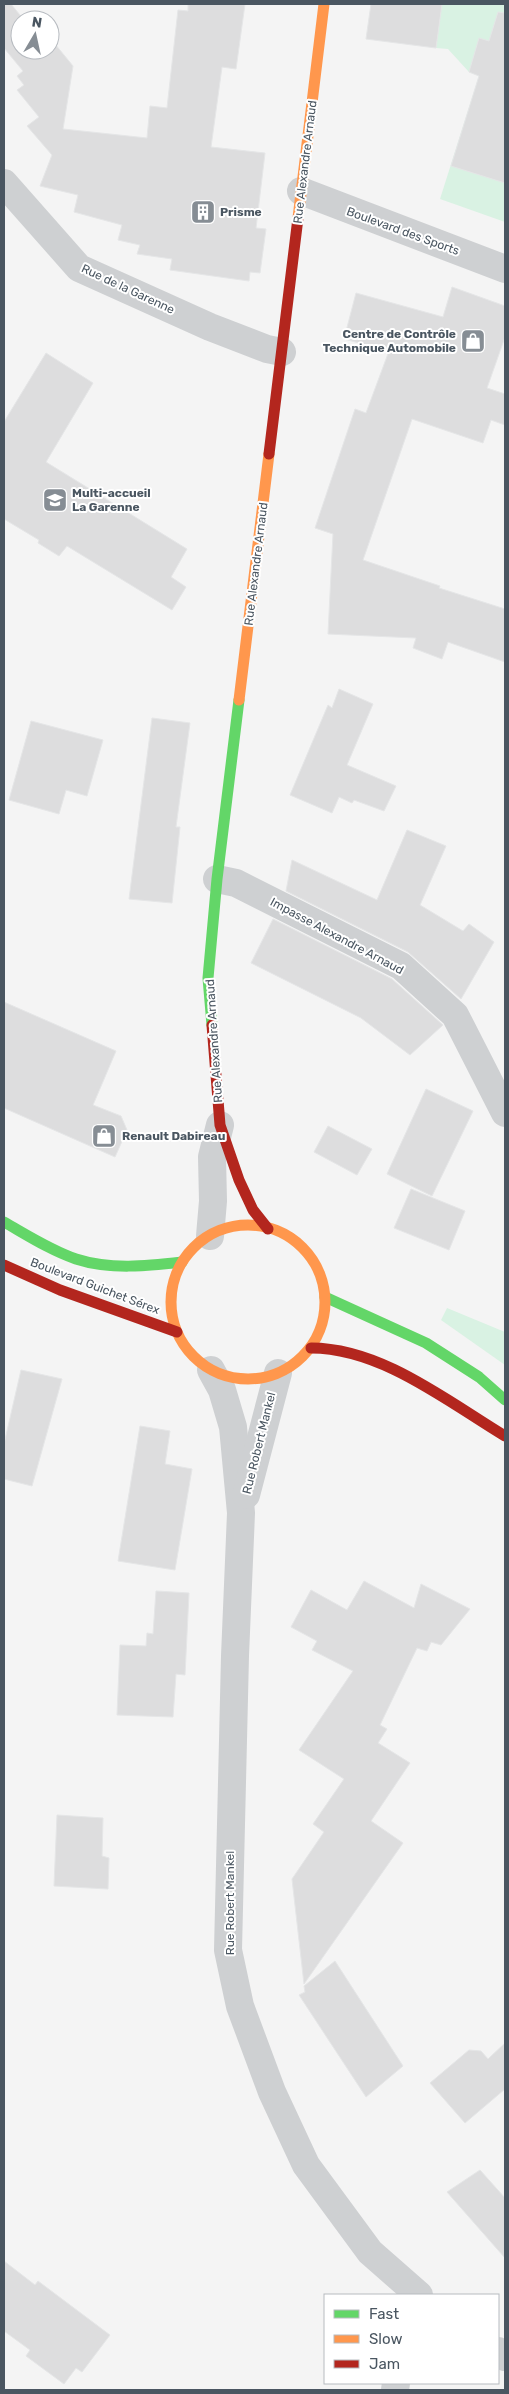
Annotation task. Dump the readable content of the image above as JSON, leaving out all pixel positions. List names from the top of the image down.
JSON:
{
  "streets": {
    "main road": ["Rue Alexandre Arnaud", "Boulevard Guichet Sérex"],
    "street": [
      "Boulevard des Sports",
      "Rue de la Garenne",
      "Impasse Alexandre Arnaud",
      "Rue Robert Mankel"
    ]
  },
  "crossings": [
    ["Rue Alexandre Arnaud", "Boulevard des Sports"],
    ["Rue Alexandre Arnaud", "Rue de la Garenne"],
    ["Rue Alexandre Arnaud", "Impasse Alexandre Arnaud"],
    ["Rue Alexandre Arnaud", "Boulevard Guichet Sérex"],
    ["Rue Alexandre Arnaud", "Rue Robert Mankel"],
    ["Boulevard Guichet Sérex", "Rue Robert Mankel"]
  ],
  "places": {
    "building": ["Prisme"],
    "shop": ["Centre de Contrôle Technique Automobile", "Renault Dabireau"],
    "school or university": ["Multi-accueil La Garenne"]
  },
  "legend": ["Fast", "Slow", "Jam"],
  "north": "top"
}
